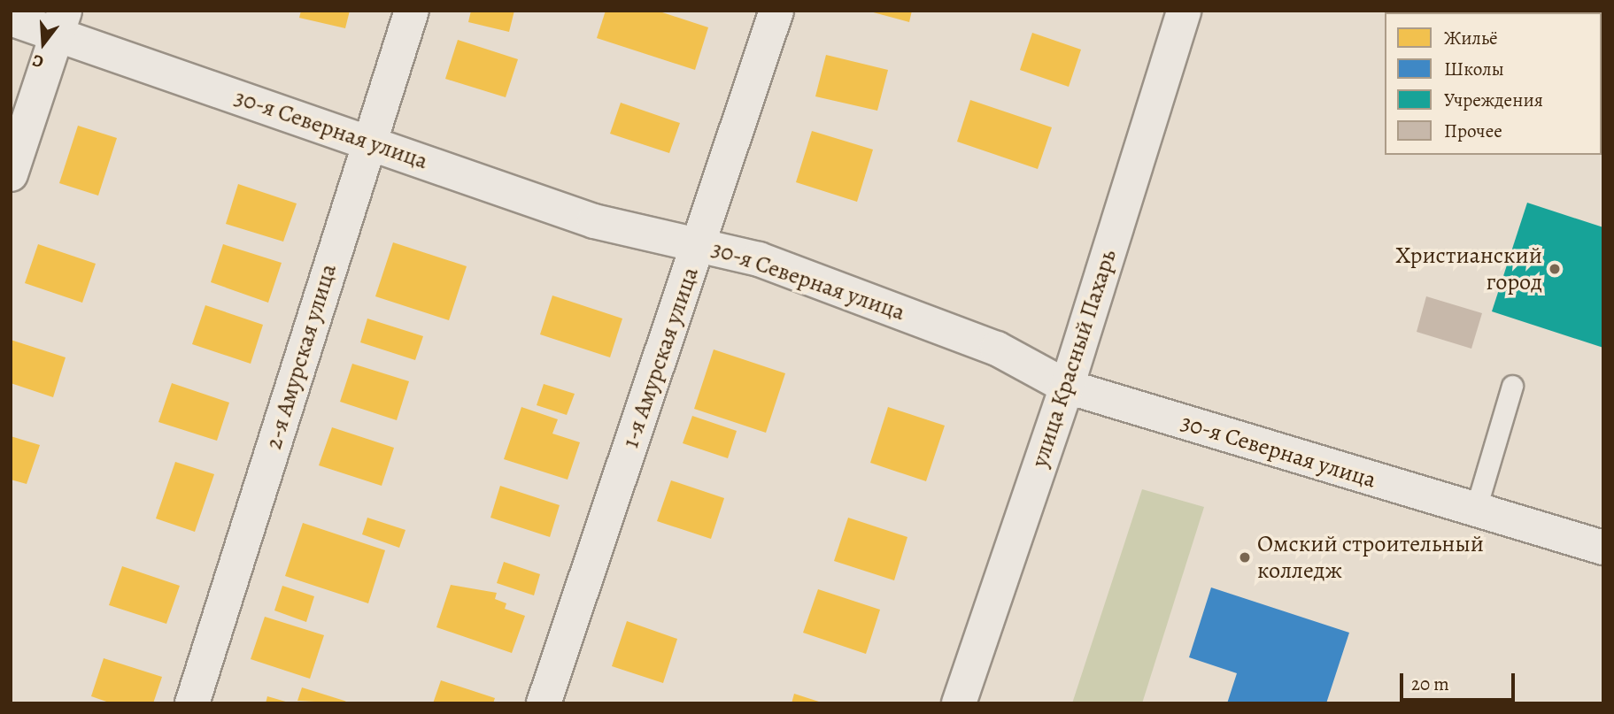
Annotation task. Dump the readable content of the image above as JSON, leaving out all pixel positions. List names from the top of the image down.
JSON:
{
  "streets": {
    "street": [
      "30-я Северная улица",
      "2-я Амурская улица",
      "1-я Амурская улица",
      "улица Красный Пахарь"
    ]
  },
  "crossings": [
    ["30-я Северная улица", "2-я Амурская улица"],
    ["30-я Северная улица", "1-я Амурская улица"],
    ["30-я Северная улица", "улица Красный Пахарь"]
  ],
  "places": ["Христианский город", "Омский строительный колледж"],
  "legend": [
    "Жильё",
    "Школы",
    "Учреждения",
    "Прочее"
  ],
  "scale_bar": "20 m",
  "north": "bottom"
}
